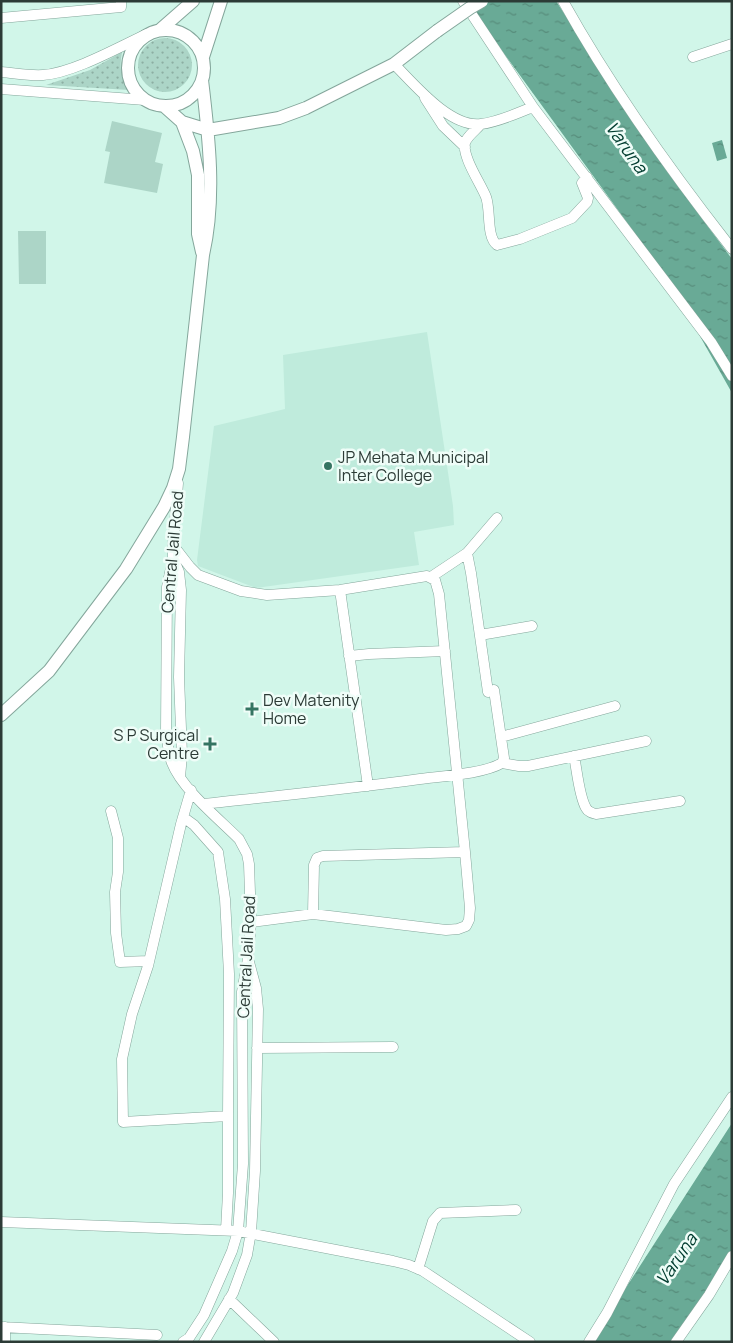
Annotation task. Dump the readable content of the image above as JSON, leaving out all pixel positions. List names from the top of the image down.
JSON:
{
  "streets": {
    "main road": ["Central Jail Road"]
  },
  "water": ["Varuna"],
  "places": {
    "other": ["JP Mehata Municipal Inter College"],
    "health": ["Dev Matenity Home", "S P Surgical Centre"]
  }
}
